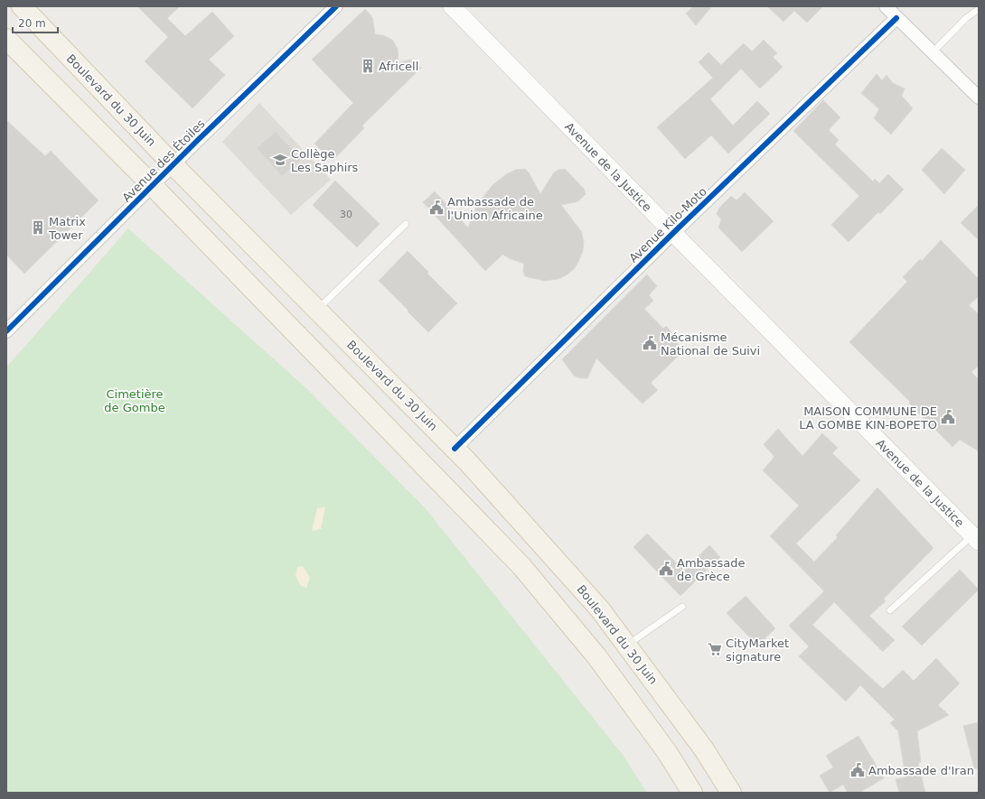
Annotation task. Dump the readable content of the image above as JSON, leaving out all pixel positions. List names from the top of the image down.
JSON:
{
  "streets": {
    "main road": ["Boulevard du 30 Juin", "Avenue de la Justice"],
    "street": ["Avenue des Étoiles", "Avenue Kilo-Moto"]
  },
  "crossings": [
    ["Boulevard du 30 Juin", "Avenue des Étoiles"],
    ["Boulevard du 30 Juin", "Avenue Kilo-Moto"],
    ["Avenue de la Justice", "Avenue Kilo-Moto"]
  ],
  "parks": ["Cimetière de Gombe"],
  "places": {
    "building": ["Africell", "Matrix Tower"],
    "school or university": ["Collège Les Saphirs"],
    "public building": [
      "Ambassade de l'Union Africaine",
      "Mécanisme National de Suivi",
      "MAISON COMMUNE DE LA GOMBE KIN-BOPETO",
      "Ambassade de Grèce",
      "Ambassade d'Iran"
    ],
    "supermarket": ["CityMarket signature"]
  },
  "house_numbers": ["30"],
  "scale_bar": "20 m"
}
